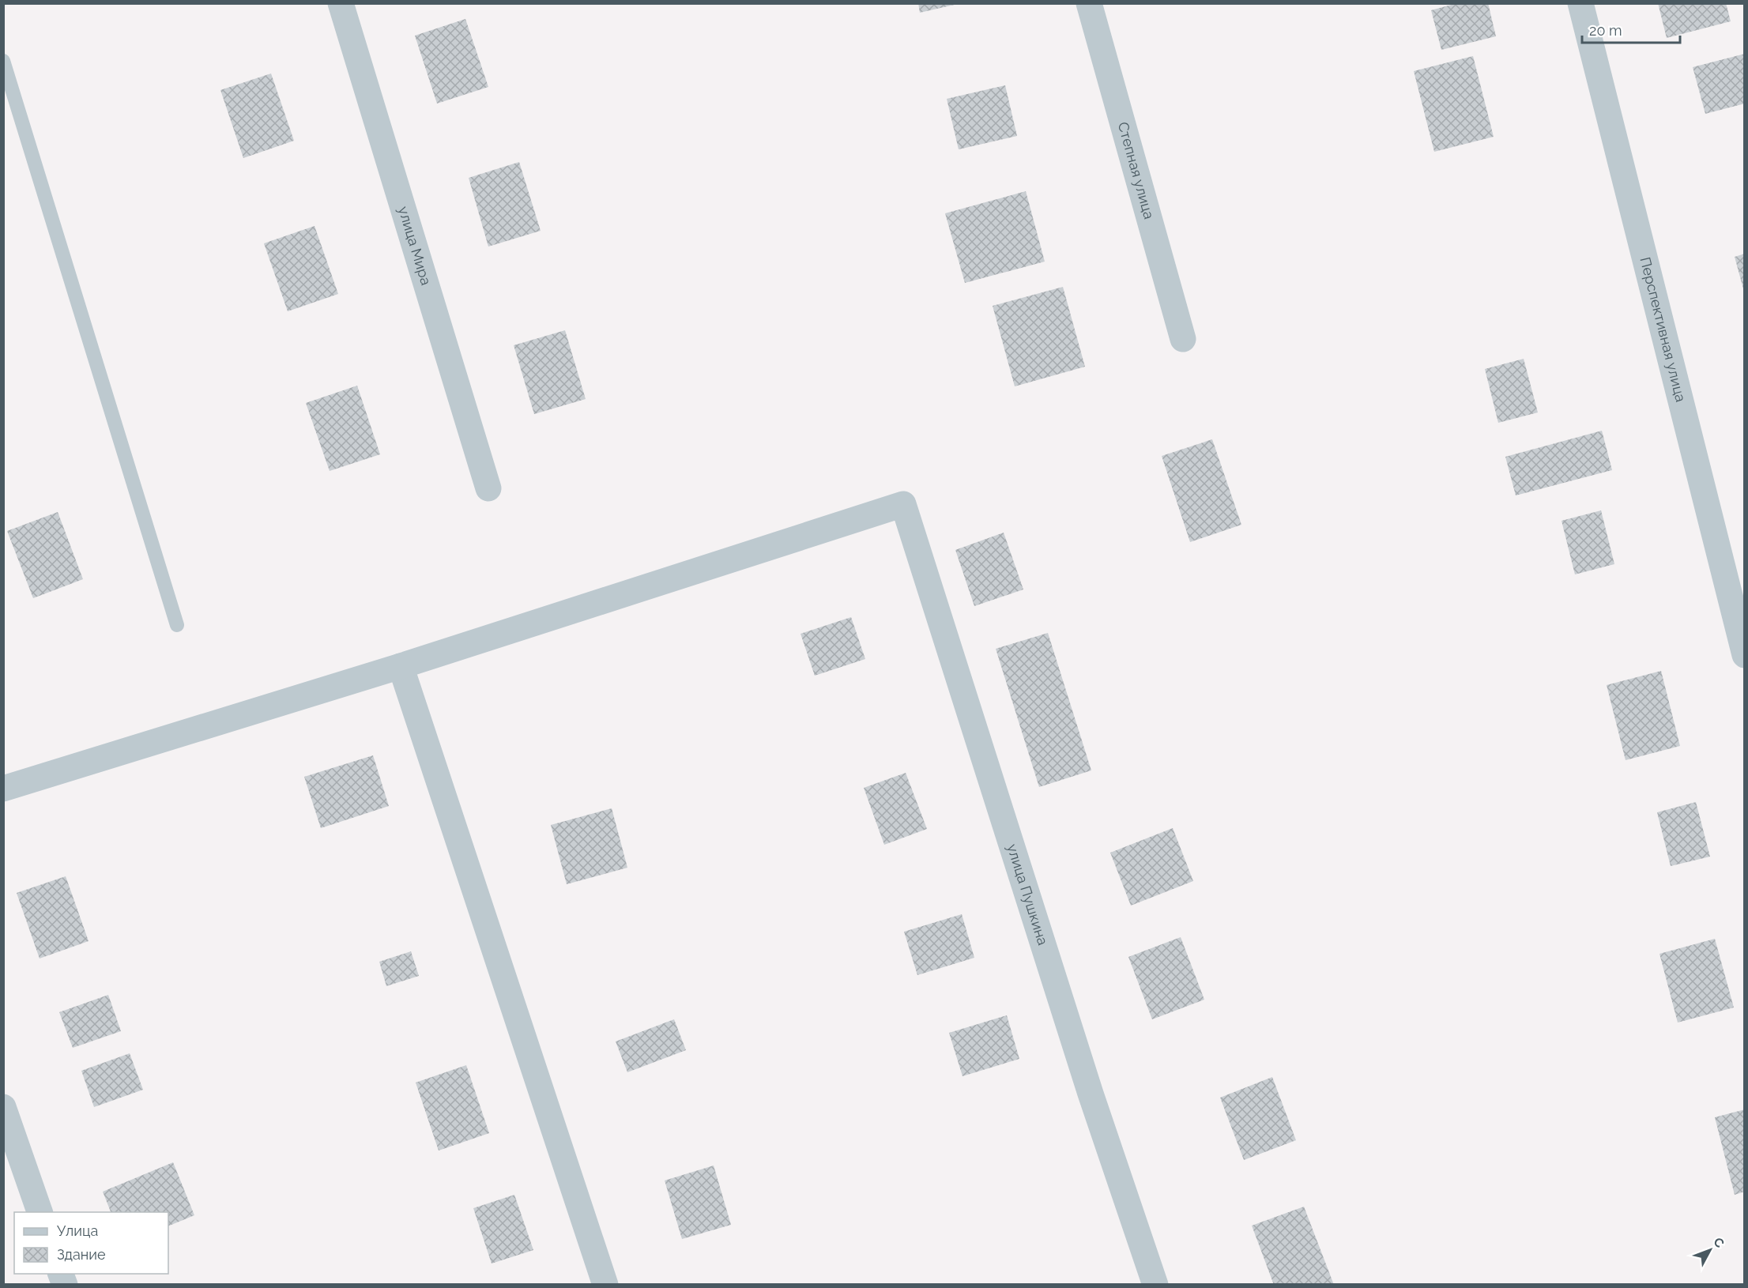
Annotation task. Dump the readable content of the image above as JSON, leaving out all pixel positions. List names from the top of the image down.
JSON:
{
  "streets": {
    "street": [
      "Степная улица",
      "улица Мира",
      "Перспективная улица",
      "улица Пушкина"
    ]
  },
  "legend": ["Улица", "Здание"],
  "scale_bar": "20 m",
  "north": "top right"
}
